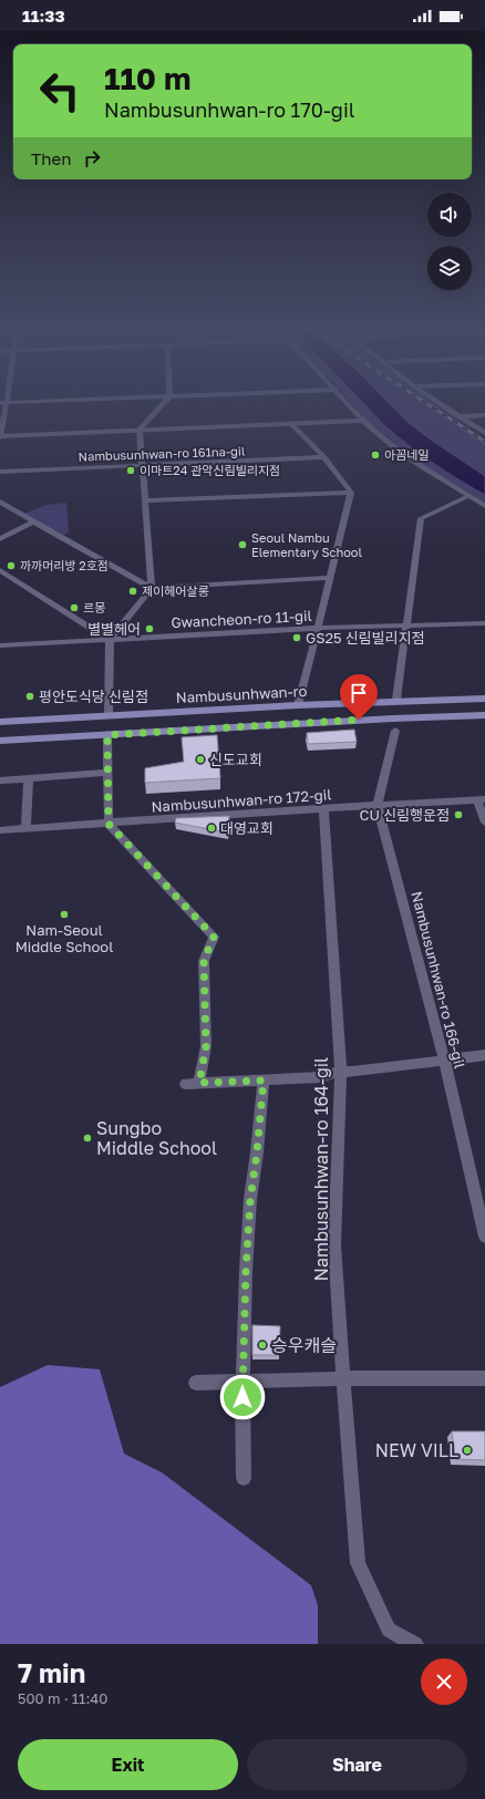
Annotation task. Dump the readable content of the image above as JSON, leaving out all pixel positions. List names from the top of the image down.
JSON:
{
  "streets": {
    "main road": ["Nambusunhwan-ro"],
    "street": [
      "Nambusunhwan-ro 161na-gil",
      "Gwancheon-ro 11-gil",
      "Nambusunhwan-ro 172-gil",
      "Nambusunhwan-ro 166-gil",
      "Nambusunhwan-ro 164-gil"
    ]
  },
  "crossings": [
    ["Nambusunhwan-ro 172-gil", "Nambusunhwan-ro 166-gil"],
    ["Nambusunhwan-ro 172-gil", "Nambusunhwan-ro 164-gil"]
  ],
  "places": [
    "아꼼네일",
    "이마트24 관악신림빌리지점",
    "Seoul Nambu Elementary School",
    "까까머리방 2호점",
    "제이헤어살롱",
    "르몽",
    "별별헤어",
    "GS25 신림빌리지점",
    "평안도식당 신림점",
    "신도교회",
    "CU 신림행운점",
    "대영교회",
    "Nam-Seoul Middle School",
    "Sungbo Middle School",
    "승우캐슬",
    "NEW VILL"
  ],
  "page": {
    "status": "11:33",
    "turn": ["110 m", "Nambusunhwan-ro 170-gil"],
    "then": "Then",
    "heading": ["7 min", "500 m · 11:40"],
    "buttons": ["Exit", "Share"]
  }
}
